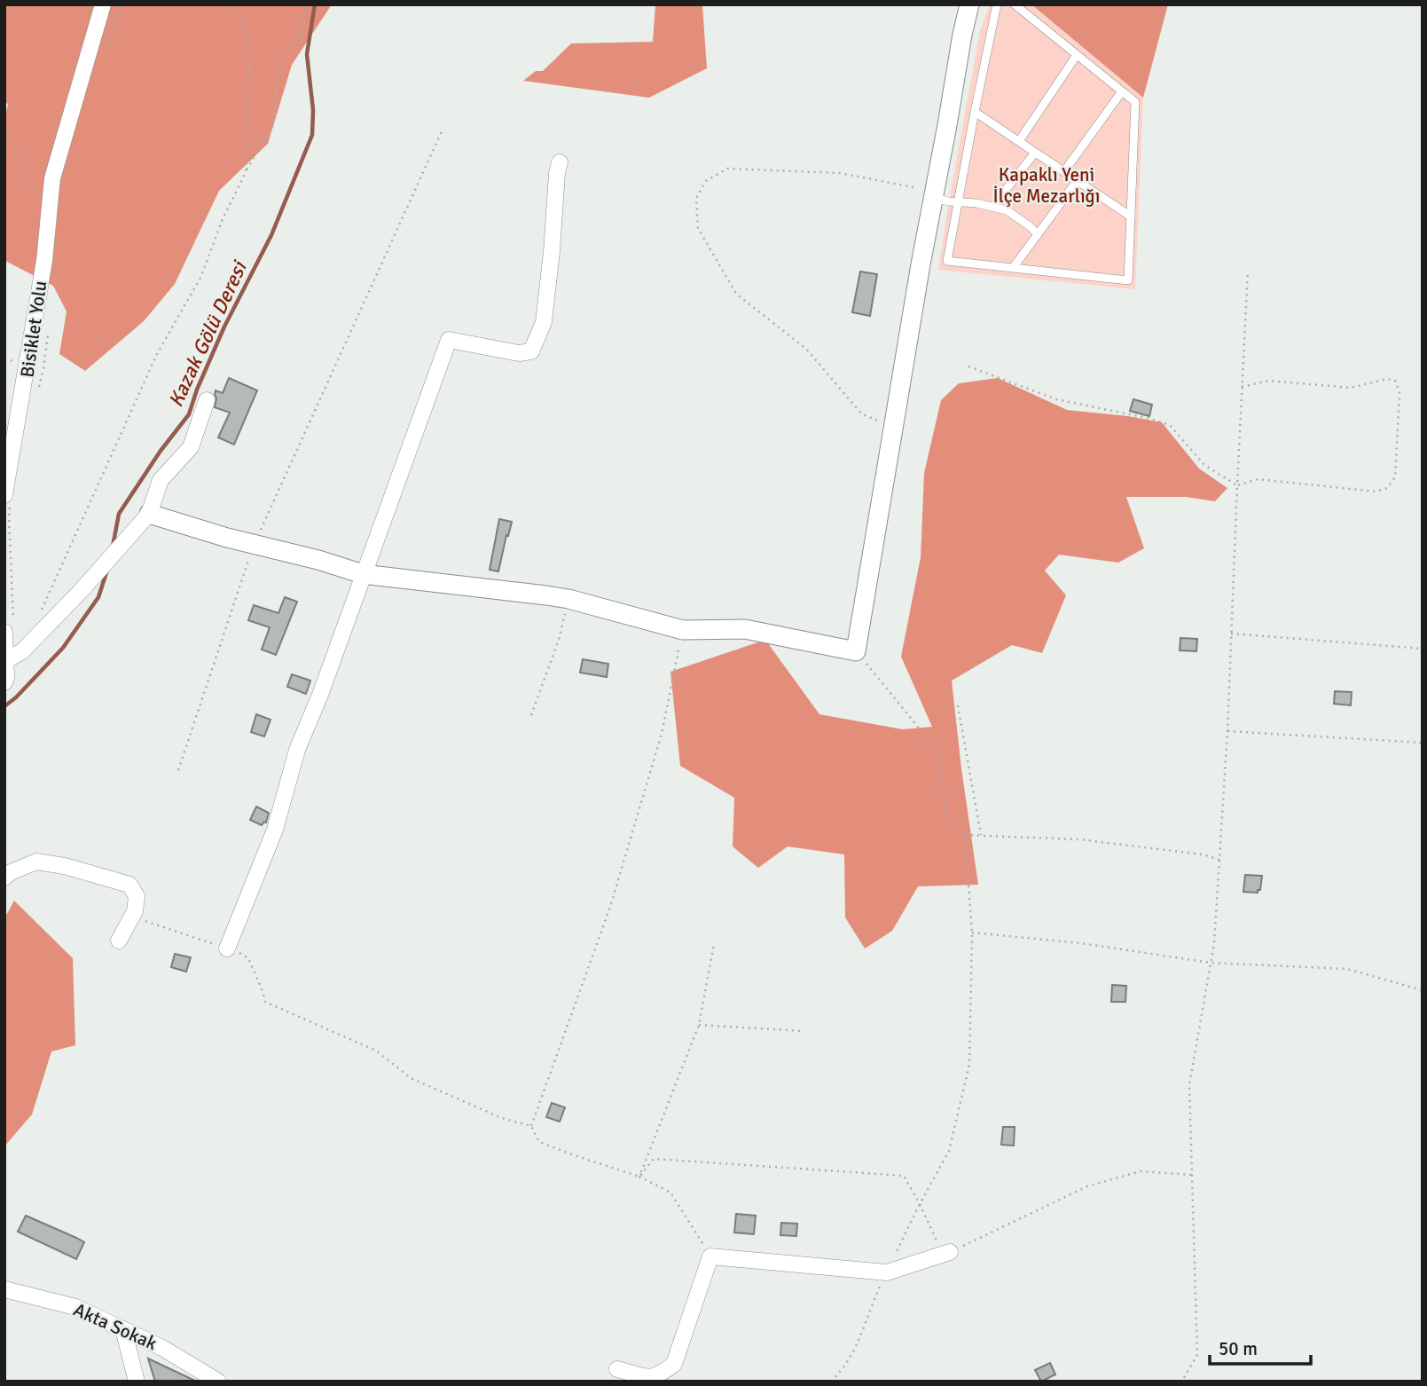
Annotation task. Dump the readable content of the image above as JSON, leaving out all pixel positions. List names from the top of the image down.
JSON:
{
  "streets": {
    "street": ["Akta Sokak"],
    "path": ["Bisiklet Yolu"]
  },
  "water": ["Kazak Gölü Deresi"],
  "parks": ["Kapaklı Yeni İlçe Mezarlığı"],
  "scale_bar": "50 m"
}
